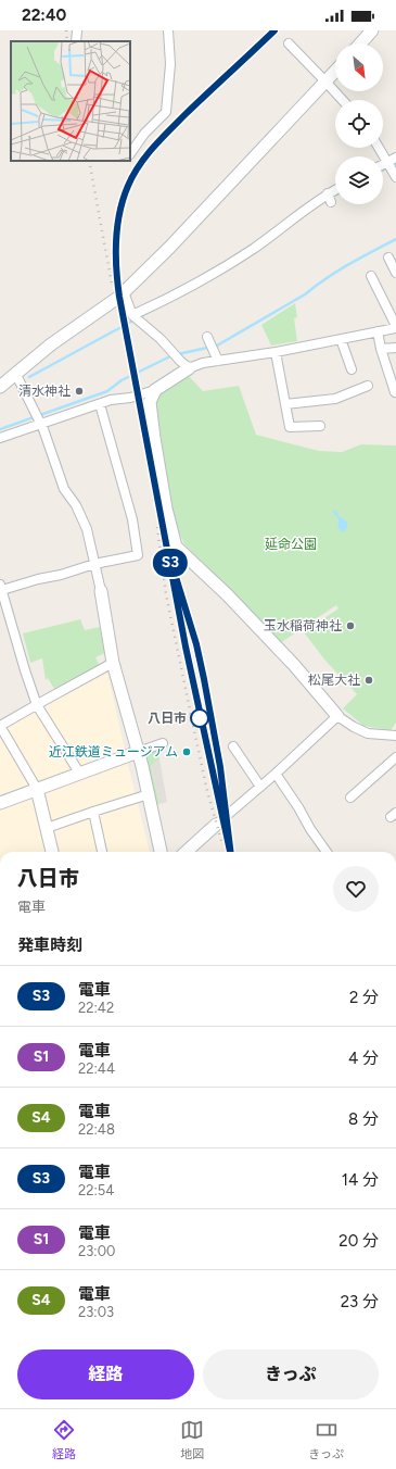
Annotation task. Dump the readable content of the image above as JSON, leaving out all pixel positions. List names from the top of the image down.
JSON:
{
  "parks": ["延命公園"],
  "places": [
    "清水神社",
    "玉水稲荷神社",
    "松尾大社",
    "八日市",
    "近江鉄道ミュージアム"
  ],
  "north": "bottom right",
  "page": {
    "status": "22:40",
    "on_map": "S3",
    "heading": [
      ["八日市", "電車"],
      "発車時刻"
    ],
    "list": [
      {
        "mark": "S3",
        "name": "電車",
        "note": "22:42",
        "value": "2 分"
      },
      {
        "mark": "S1",
        "name": "電車",
        "note": "22:44",
        "value": "4 分"
      },
      {
        "mark": "S4",
        "name": "電車",
        "note": "22:48",
        "value": "8 分"
      },
      {
        "mark": "S3",
        "name": "電車",
        "note": "22:54",
        "value": "14 分"
      },
      {
        "mark": "S1",
        "name": "電車",
        "note": "23:00",
        "value": "20 分"
      },
      {
        "mark": "S4",
        "name": "電車",
        "note": "23:03",
        "value": "23 分"
      }
    ],
    "buttons": ["経路", "きっぷ"],
    "tabs": ["経路", "地図", "きっぷ"]
  }
}
